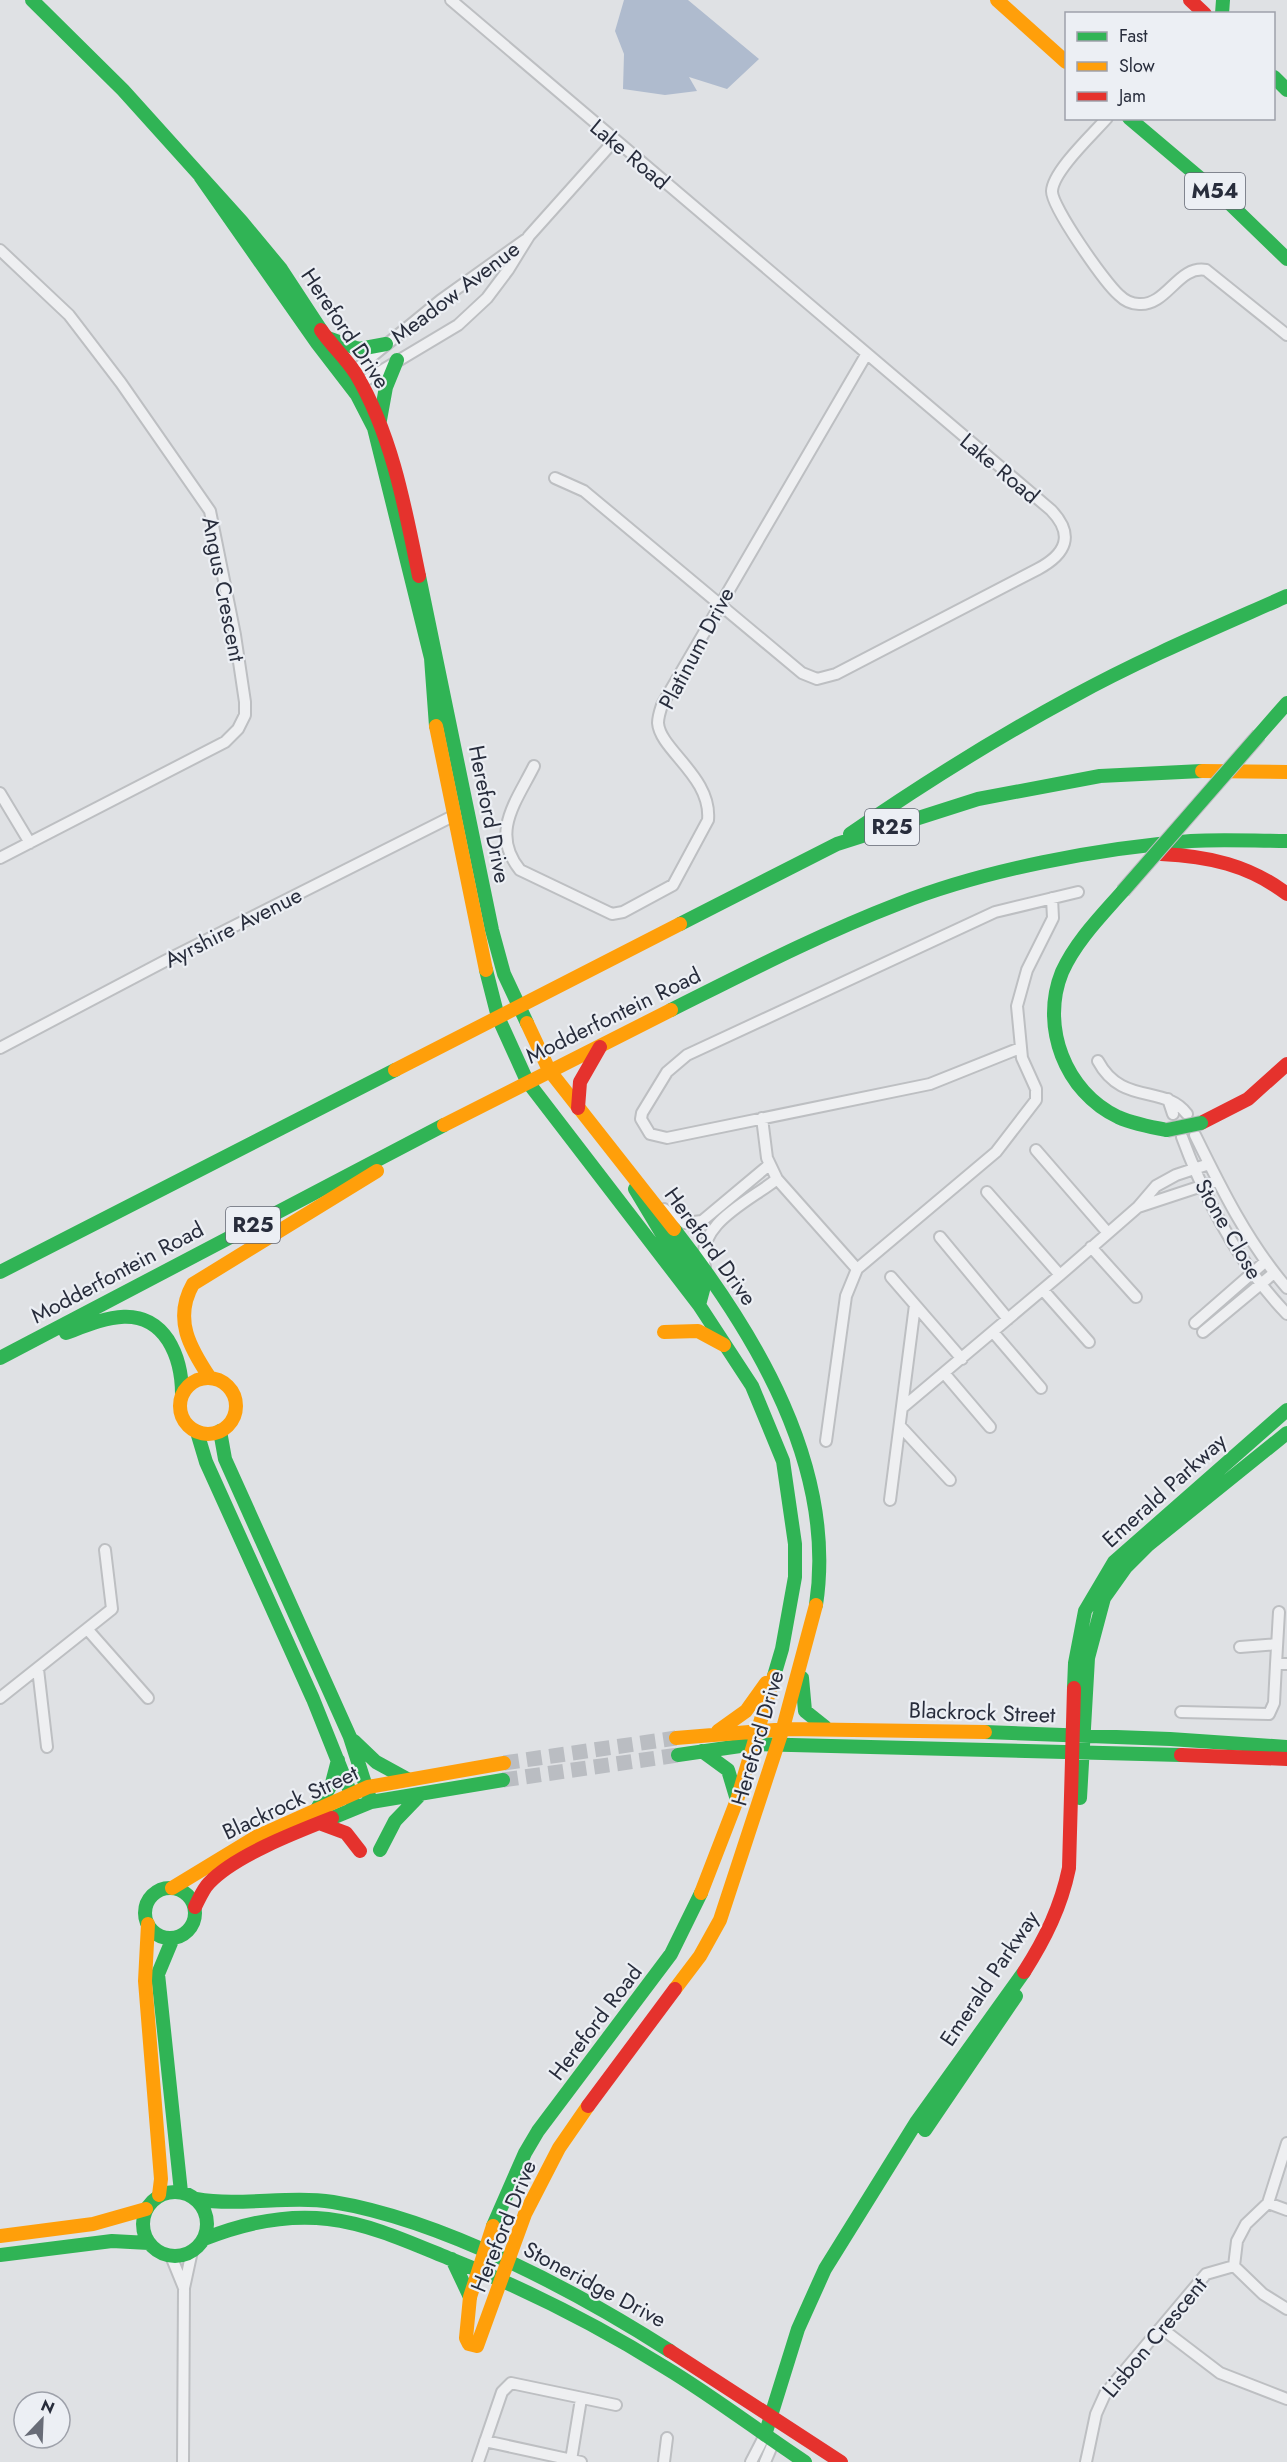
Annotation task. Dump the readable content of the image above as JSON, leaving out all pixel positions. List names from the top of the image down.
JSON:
{
  "streets": {
    "street": [
      "Lake Road",
      "M54",
      "Meadow Avenue",
      "Hereford Drive",
      "Angus Crescent",
      "Platinum Drive",
      "R25",
      "Ayrshire Avenue",
      "Modderfontein Road",
      "Stone Close",
      "Emerald Parkway",
      "Blackrock Street",
      "Hereford Road",
      "Stoneridge Drive",
      "Lisbon Crescent"
    ]
  },
  "crossings": [
    ["Lake Road", "Meadow Avenue"],
    ["Lake Road", "Platinum Drive"],
    ["Meadow Avenue", "Hereford Drive"],
    ["Hereford Drive", "R25"],
    ["Hereford Drive", "Ayrshire Avenue"],
    ["Hereford Drive", "Modderfontein Road"],
    ["Hereford Drive", "Blackrock Street"],
    ["Hereford Drive", "Hereford Road"],
    ["Hereford Drive", "Stoneridge Drive"],
    ["Emerald Parkway", "Blackrock Street"],
    ["Emerald Parkway", "Stoneridge Drive"],
    ["Blackrock Street", "Hereford Road"],
    ["Hereford Road", "Stoneridge Drive"]
  ],
  "legend": ["Fast", "Slow", "Jam"],
  "north": "top right"
}
